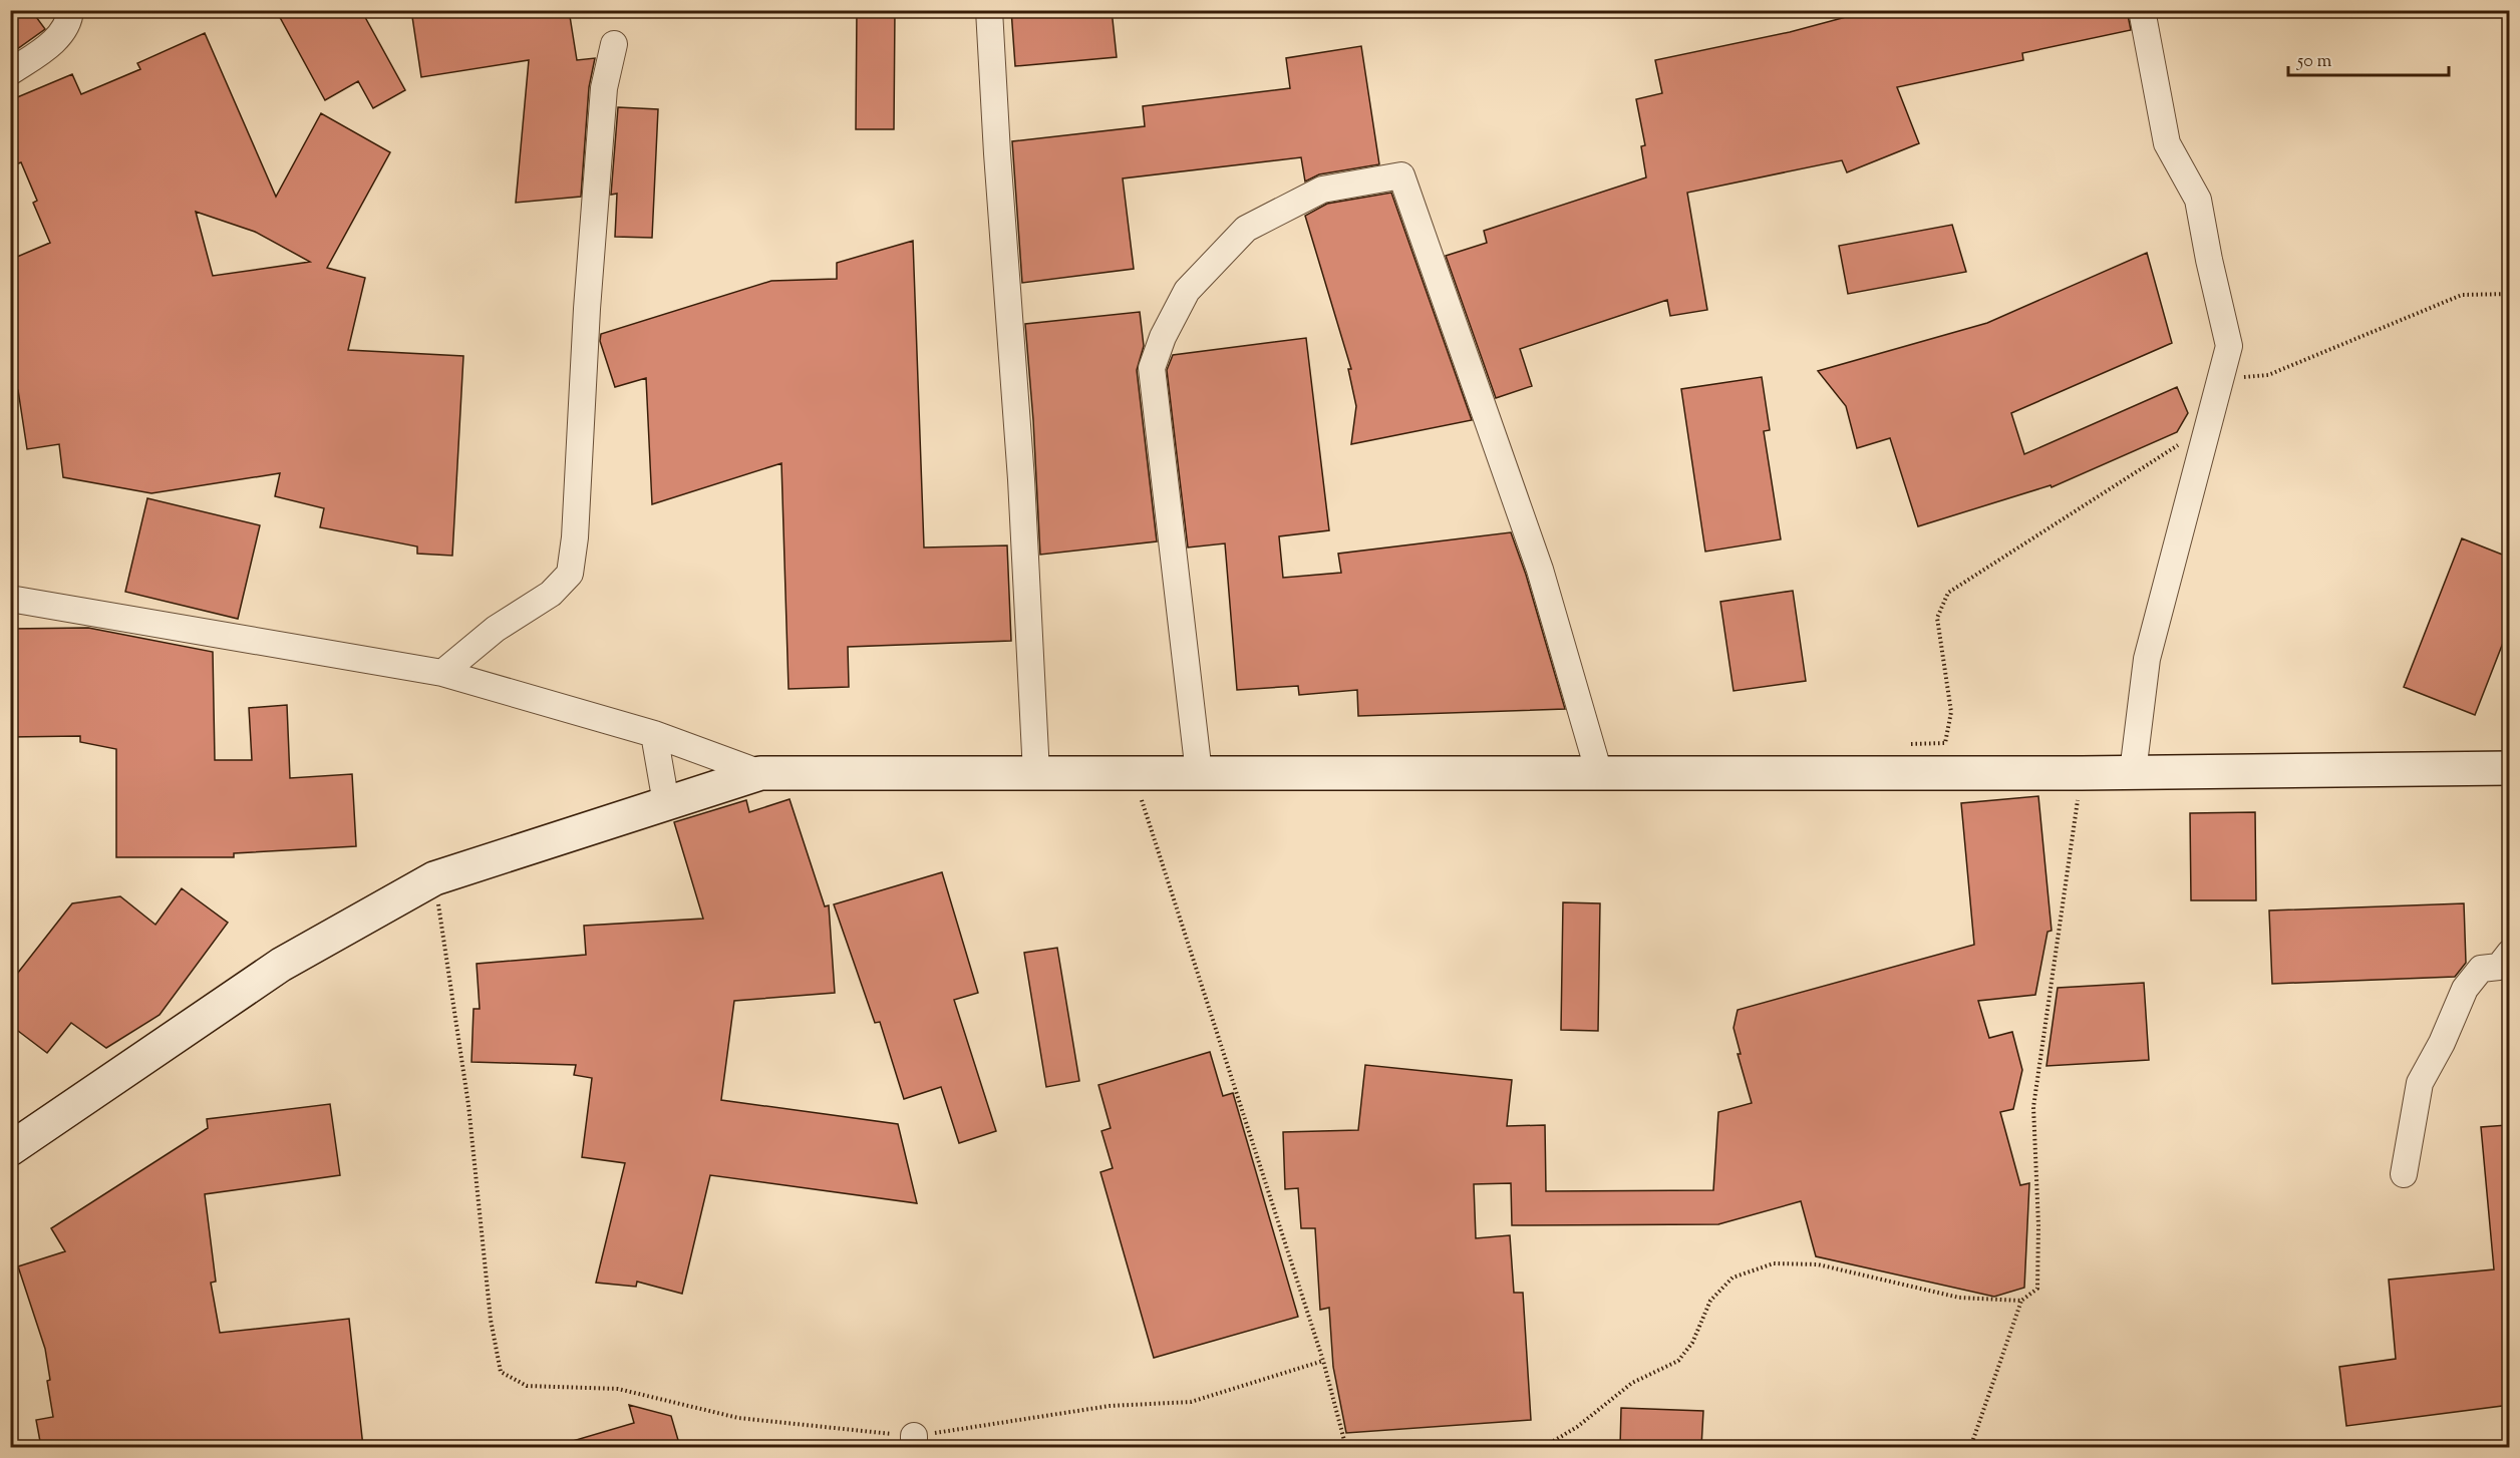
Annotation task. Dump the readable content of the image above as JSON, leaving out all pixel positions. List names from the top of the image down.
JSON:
{
  "scale_bar": "50 m"
}
